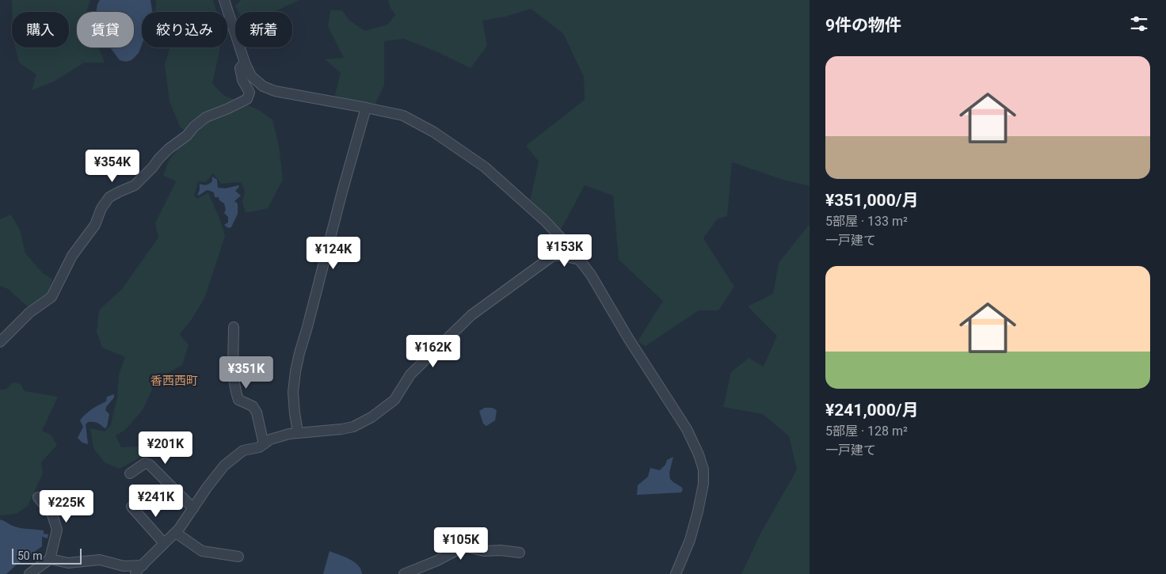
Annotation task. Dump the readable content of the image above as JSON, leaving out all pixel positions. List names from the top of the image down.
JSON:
{
  "districts": ["香西西町"],
  "scale_bar": "50 m",
  "page": {
    "heading": "9件の物件",
    "chip": [
      "購入",
      "賃貸",
      "絞り込み",
      "新着"
    ],
    "list": [
      {
        "name": "¥351,000/月",
        "note": "5部屋 · 133 m² · 一戸建て"
      },
      {
        "name": "¥241,000/月",
        "note": "5部屋 · 128 m² · 一戸建て"
      }
    ],
    "price": [
      "¥354K",
      "¥153K",
      "¥124K",
      "¥162K",
      "¥351K",
      "¥201K",
      "¥241K",
      "¥225K",
      "¥105K"
    ],
    "scale": "50 m"
  }
}
